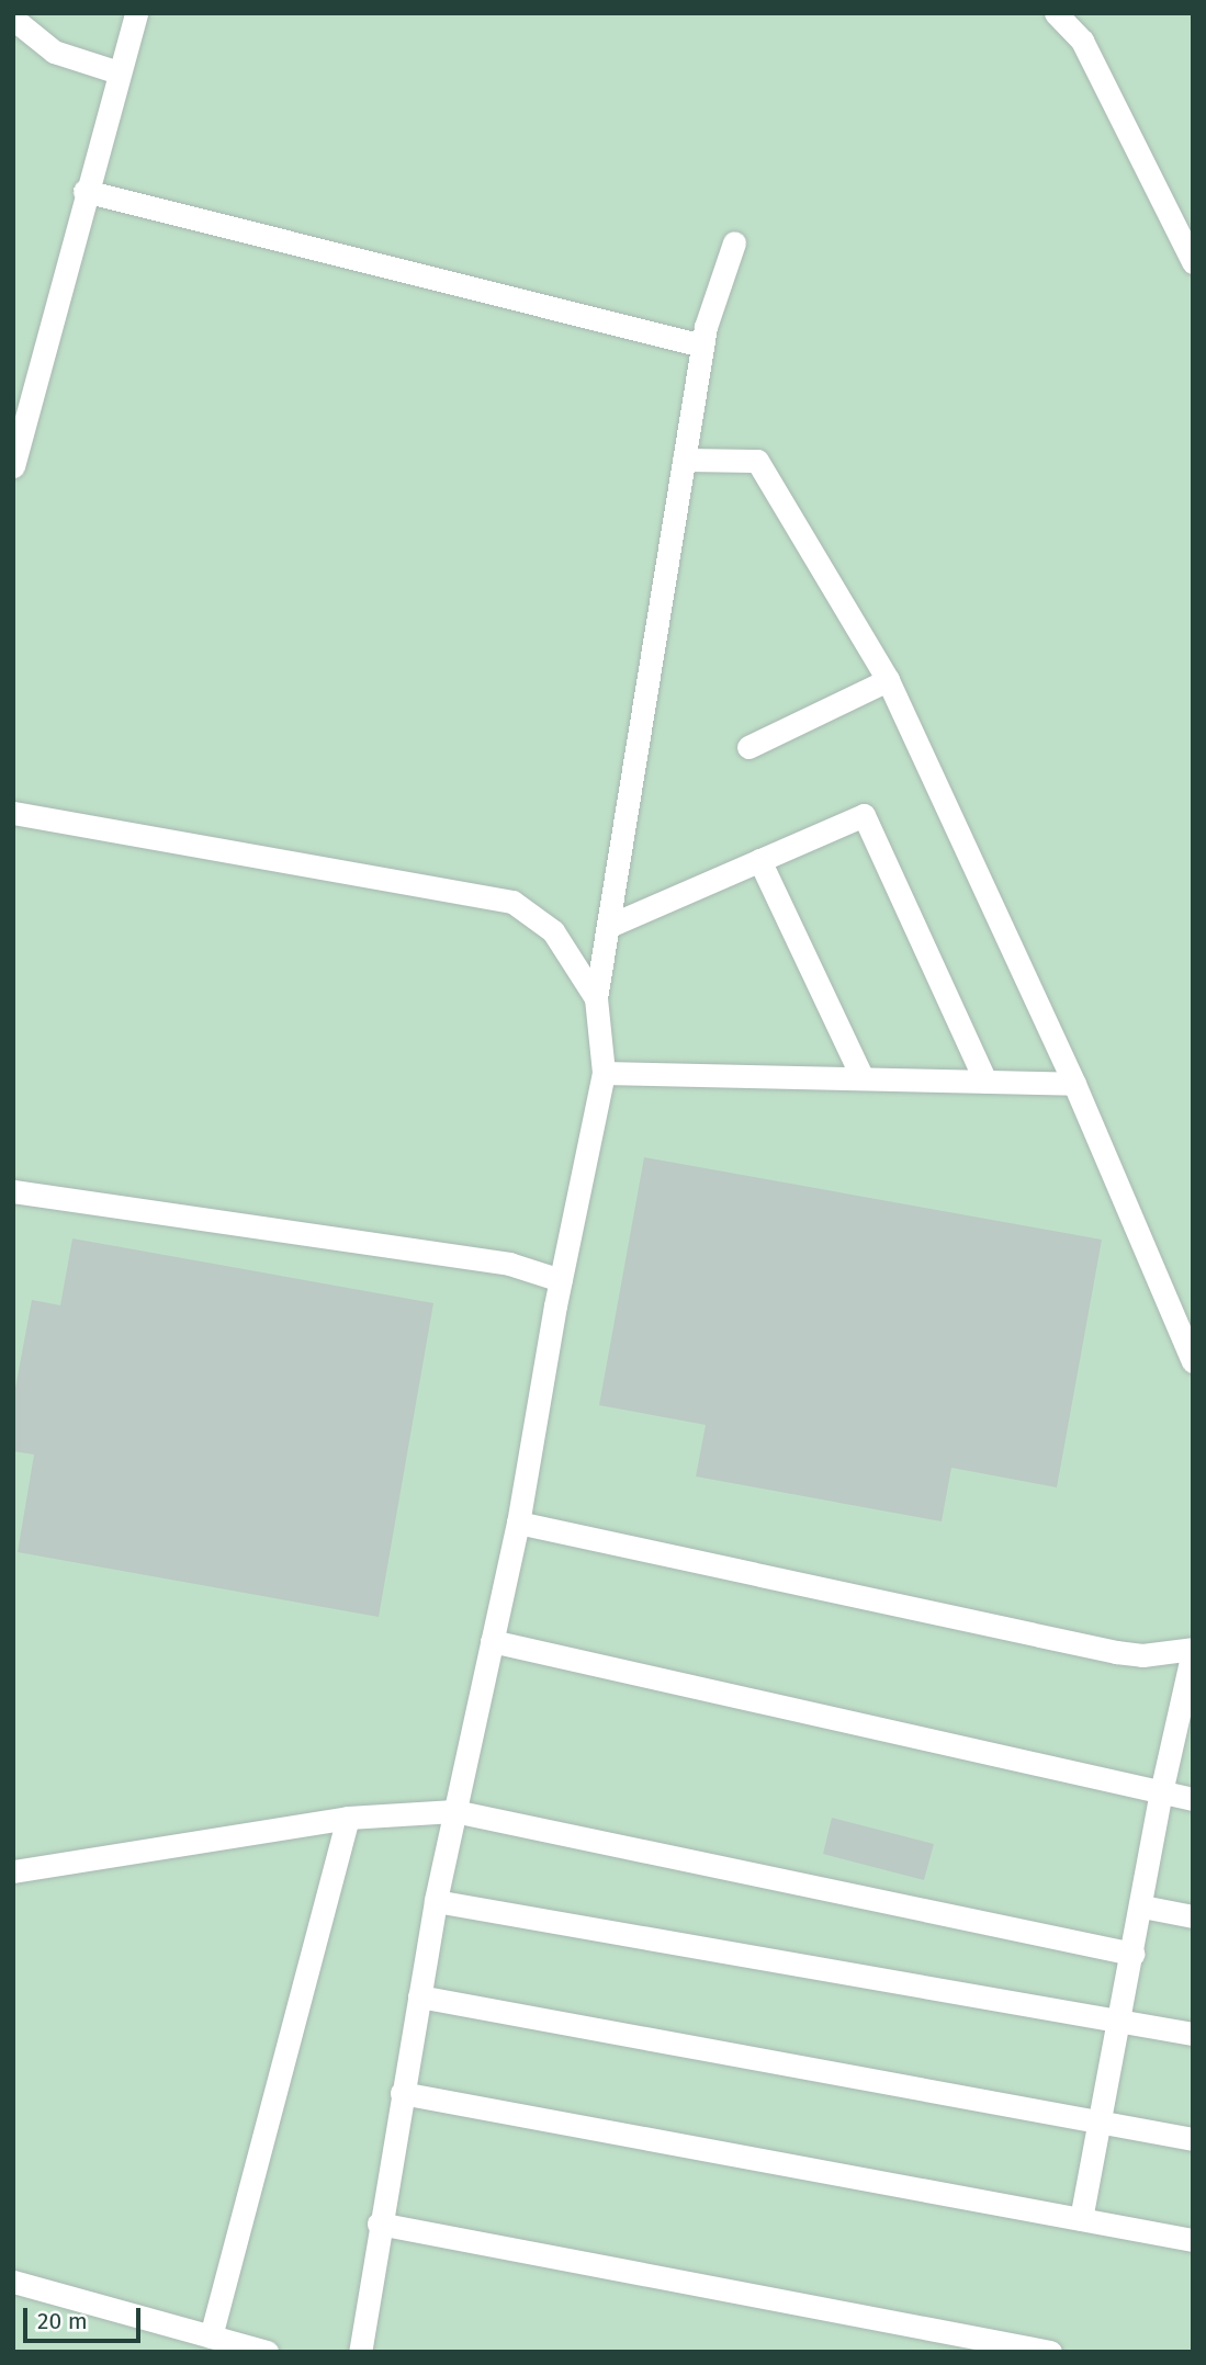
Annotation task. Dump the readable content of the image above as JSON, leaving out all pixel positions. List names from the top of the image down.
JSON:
{
  "scale_bar": "20 m"
}
